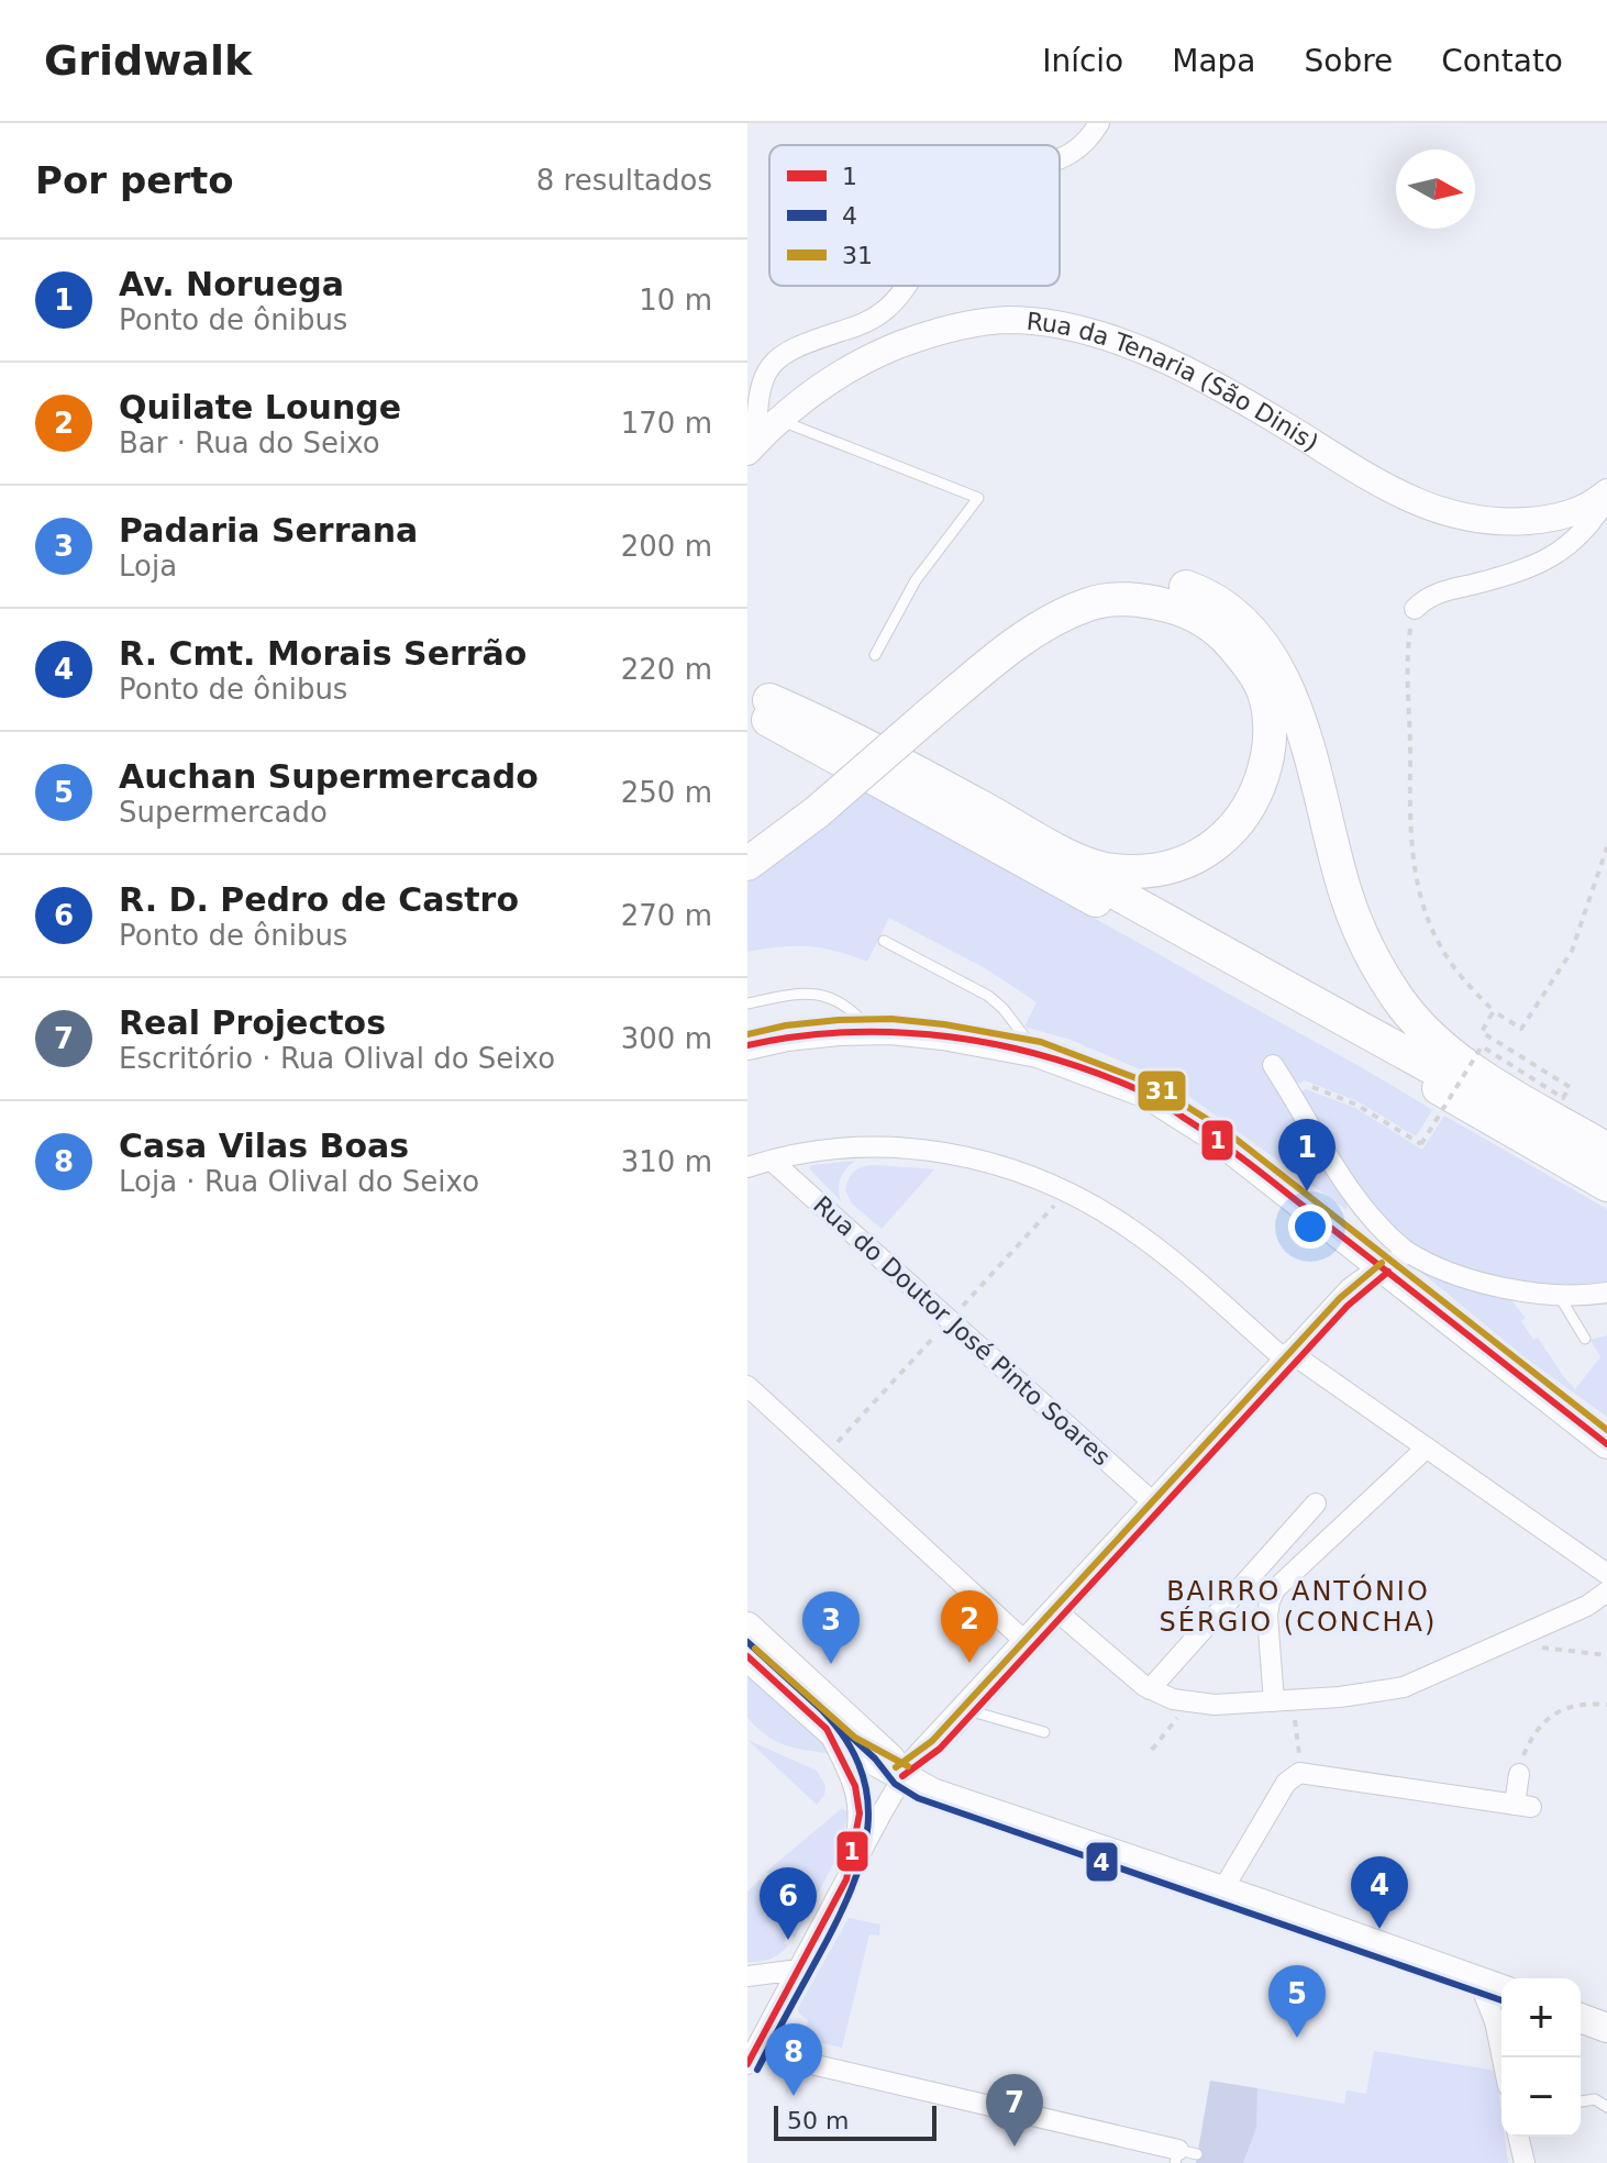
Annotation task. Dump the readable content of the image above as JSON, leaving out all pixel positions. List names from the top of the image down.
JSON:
{
  "streets": {
    "street": ["Rua da Tenaria (São Dinis)", "Rua do Doutor José Pinto Soares"]
  },
  "districts": ["BAIRRO ANTÓNIO SÉRGIO (CONCHA)"],
  "lines": ["transit line 31", "transit line 1", "transit line 4"],
  "legend": ["1", "4", "31"],
  "scale_bar": "50 m",
  "north": "right",
  "page": {
    "header": "Gridwalk",
    "nav": [
      "Início",
      "Mapa",
      "Sobre",
      "Contato"
    ],
    "heading": ["Por perto", "8 resultados"],
    "list": [
      {
        "mark": "1",
        "name": "Av. Noruega",
        "note": "Ponto de ônibus",
        "value": "10 m"
      },
      {
        "mark": "2",
        "name": "Quilate Lounge",
        "note": "Bar · Rua do Seixo",
        "value": "170 m"
      },
      {
        "mark": "3",
        "name": "Padaria Serrana",
        "note": "Loja",
        "value": "200 m"
      },
      {
        "mark": "4",
        "name": "R. Cmt. Morais Serrão",
        "note": "Ponto de ônibus",
        "value": "220 m"
      },
      {
        "mark": "5",
        "name": "Auchan Supermercado",
        "note": "Supermercado",
        "value": "250 m"
      },
      {
        "mark": "6",
        "name": "R. D. Pedro de Castro",
        "note": "Ponto de ônibus",
        "value": "270 m"
      },
      {
        "mark": "7",
        "name": "Real Projectos",
        "note": "Escritório · Rua Olival do Seixo",
        "value": "300 m"
      },
      {
        "mark": "8",
        "name": "Casa Vilas Boas",
        "note": "Loja · Rua Olival do Seixo",
        "value": "310 m"
      }
    ],
    "pins": [
      "1",
      "2",
      "3",
      "4",
      "6",
      "5",
      "8",
      "7"
    ],
    "map_buttons": ["+", "−"],
    "scale": "50 m"
  }
}
